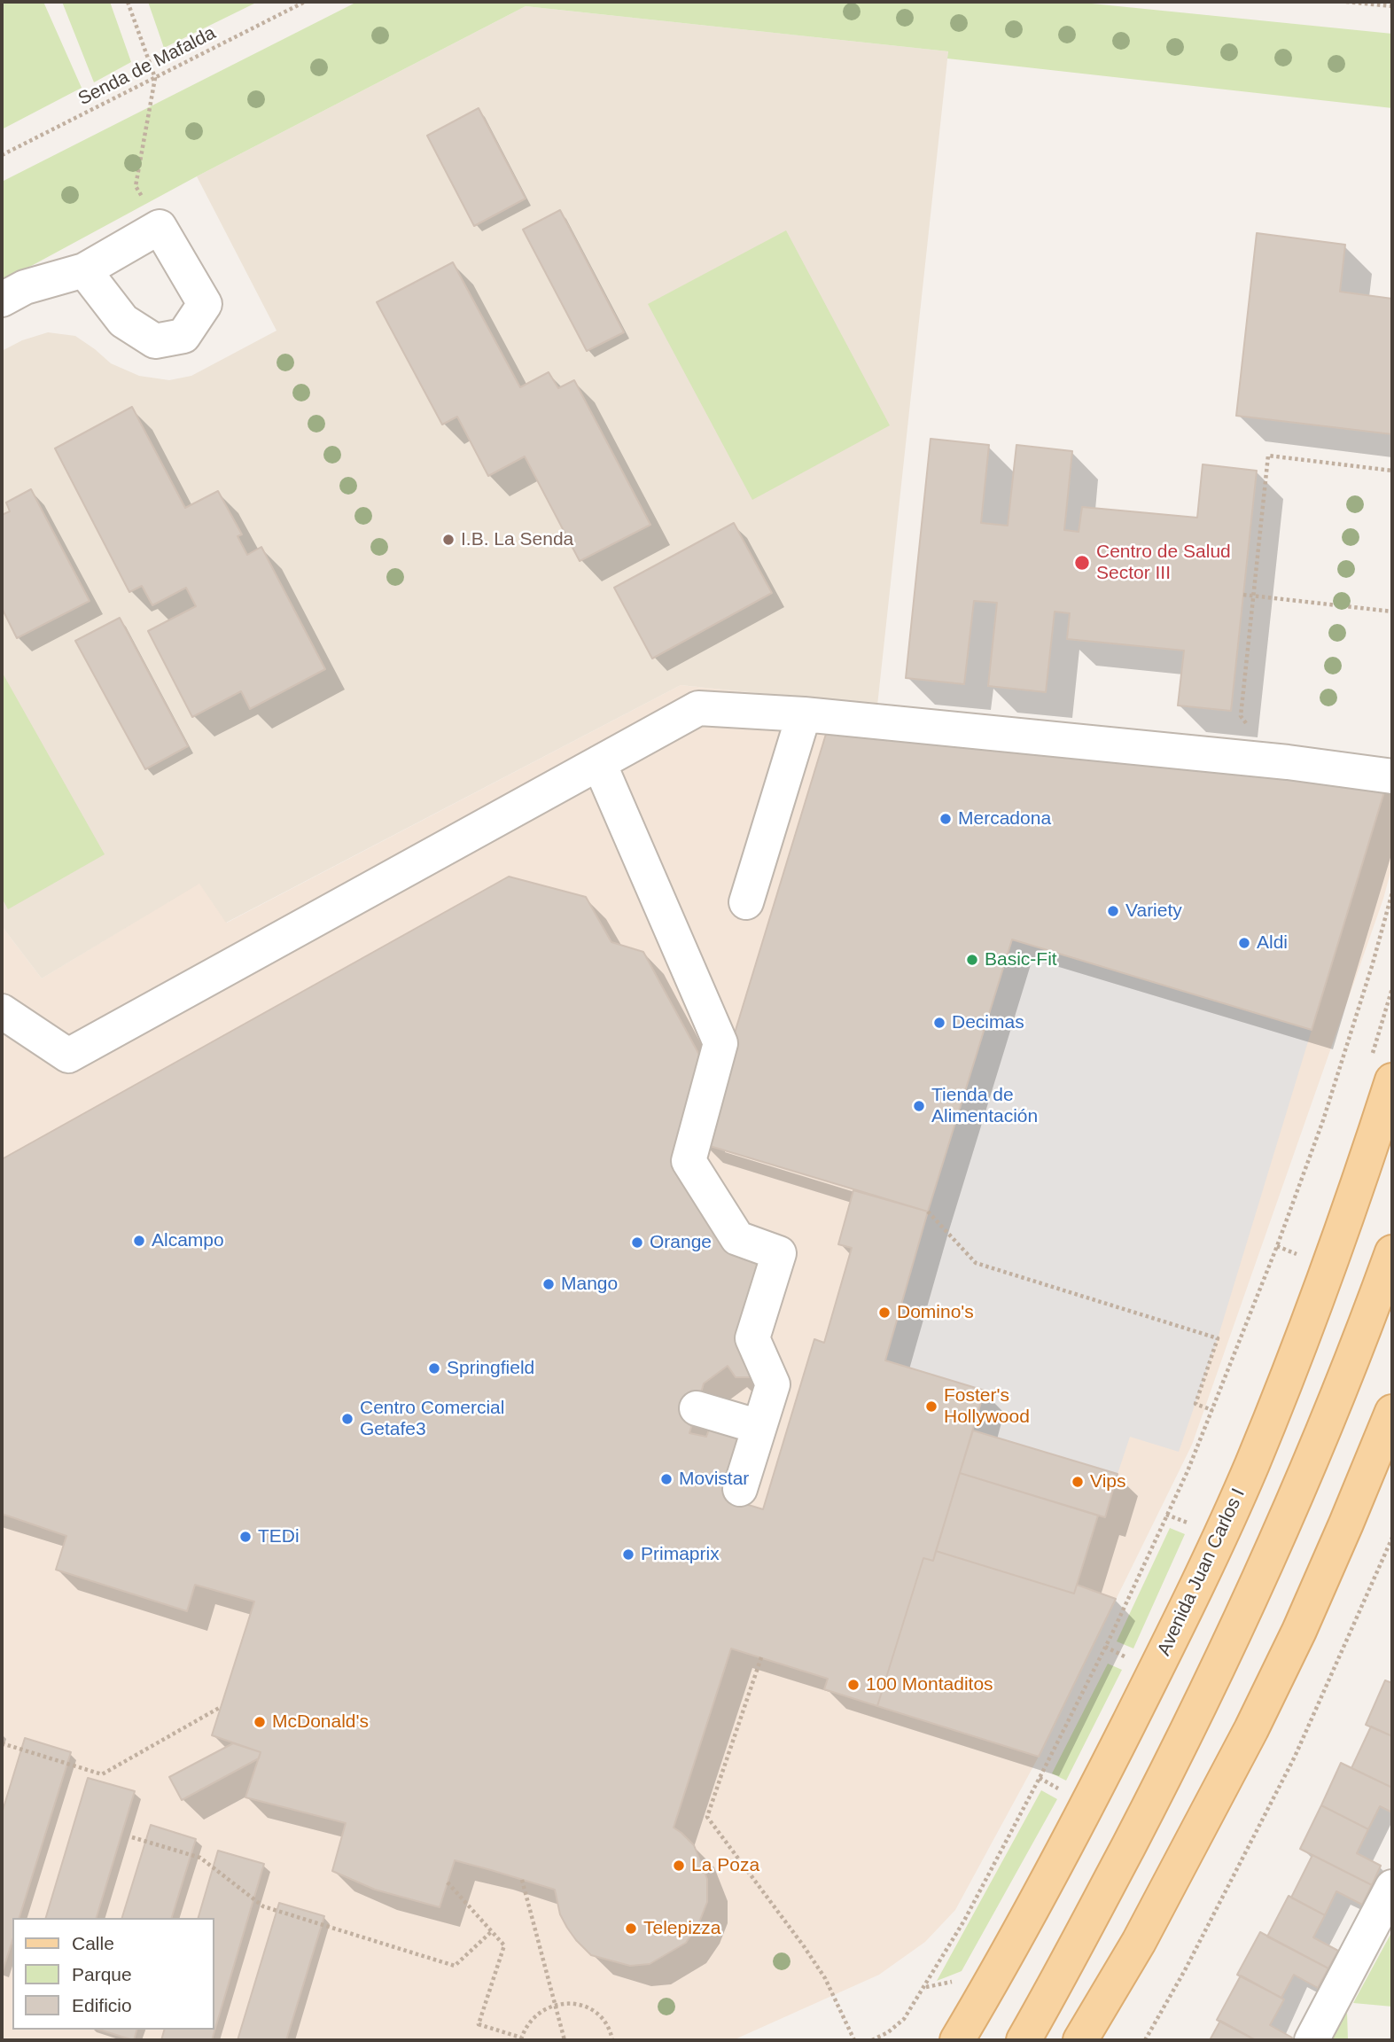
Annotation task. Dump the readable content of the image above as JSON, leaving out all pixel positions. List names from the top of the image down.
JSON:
{
  "streets": {
    "main road": ["Avenida Juan Carlos I"],
    "path": ["Senda de Mafalda"]
  },
  "places": [
    "I.B. La Senda",
    "Centro de Salud Sector III",
    "Mercadona",
    "Variety",
    "Aldi",
    "Basic-Fit",
    "Decimas",
    "Tienda de Alimentación",
    "Alcampo",
    "Orange",
    "Mango",
    "Domino's",
    "Springfield",
    "Foster's Hollywood",
    "Centro Comercial Getafe3",
    "Movistar",
    "Vips",
    "TEDi",
    "Primaprix",
    "100 Montaditos",
    "McDonald's",
    "La Poza",
    "Telepizza"
  ],
  "legend": ["Calle", "Parque", "Edificio"]
}
